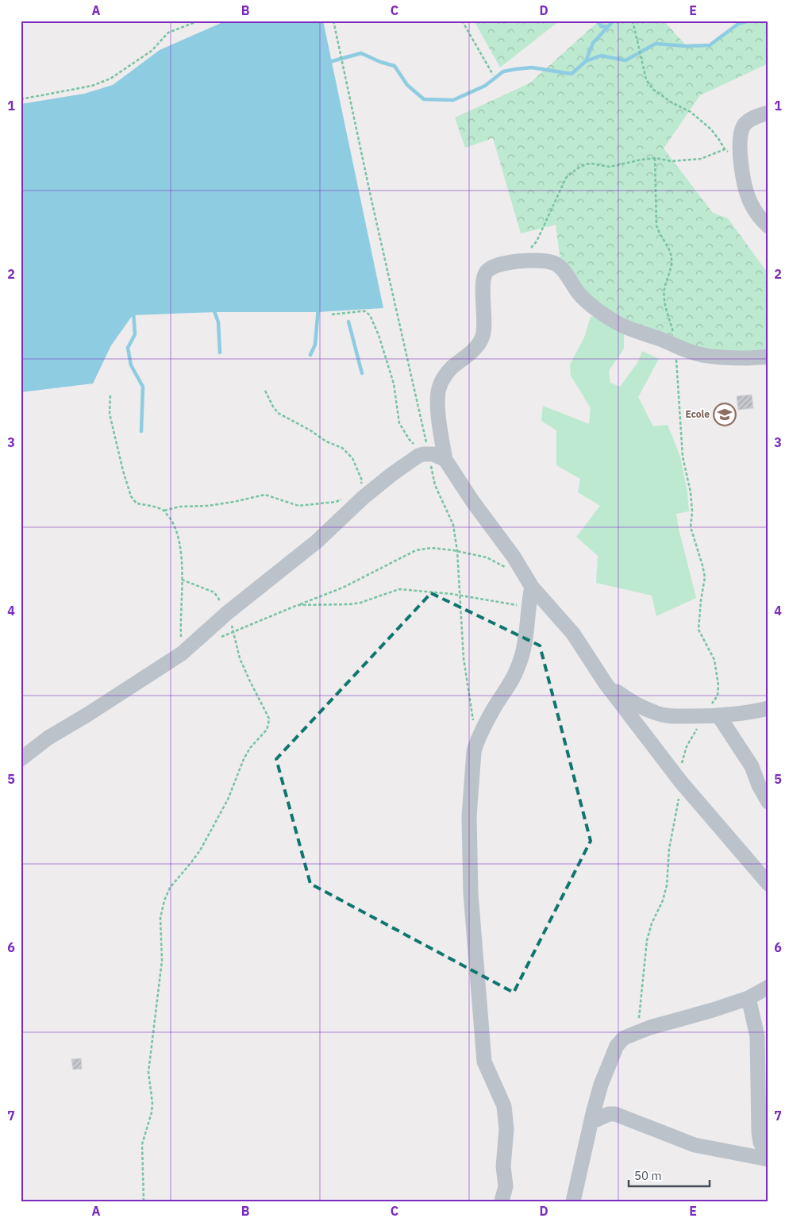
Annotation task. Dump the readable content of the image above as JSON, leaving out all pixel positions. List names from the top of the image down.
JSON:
{
  "places": {
    "school or university": ["Ecole"]
  },
  "scale_bar": "50 m",
  "grid": {
    "columns": [
      "A",
      "B",
      "C",
      "D",
      "E"
    ],
    "rows": [
      "1",
      "2",
      "3",
      "4",
      "5",
      "6",
      "7"
    ]
  }
}
